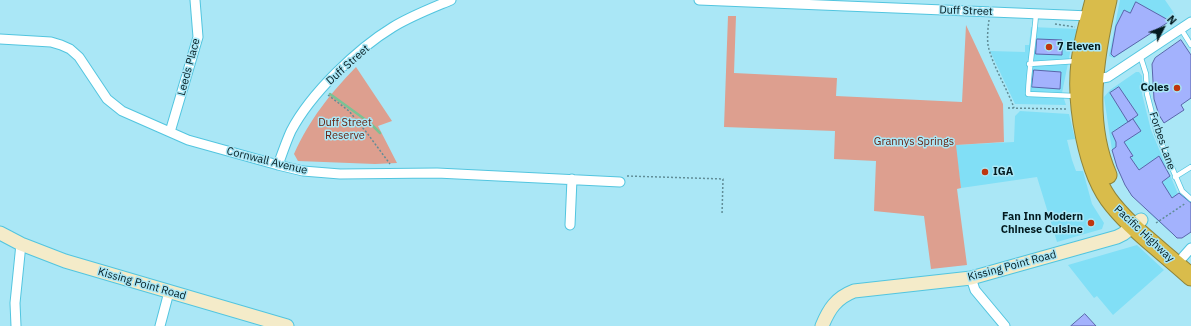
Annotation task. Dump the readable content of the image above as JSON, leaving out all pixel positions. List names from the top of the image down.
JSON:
{
  "streets": {
    "highway": ["Pacific Highway"],
    "main road": ["Kissing Point Road"],
    "street": ["Duff Street", "Leeds Place", "Cornwall Avenue"],
    "lane": ["Forbes Lane"]
  },
  "crossings": [
    ["Duff Street", "Cornwall Avenue"],
    ["Duff Street", "Pacific Highway"],
    ["Leeds Place", "Cornwall Avenue"],
    ["Pacific Highway", "Kissing Point Road"]
  ],
  "parks": ["Duff Street Reserve", "Grannys Springs"],
  "places": [
    "7 Eleven",
    "Coles",
    "IGA",
    "Fan Inn Modern Chinese Cuisine"
  ],
  "north": "top right"
}
